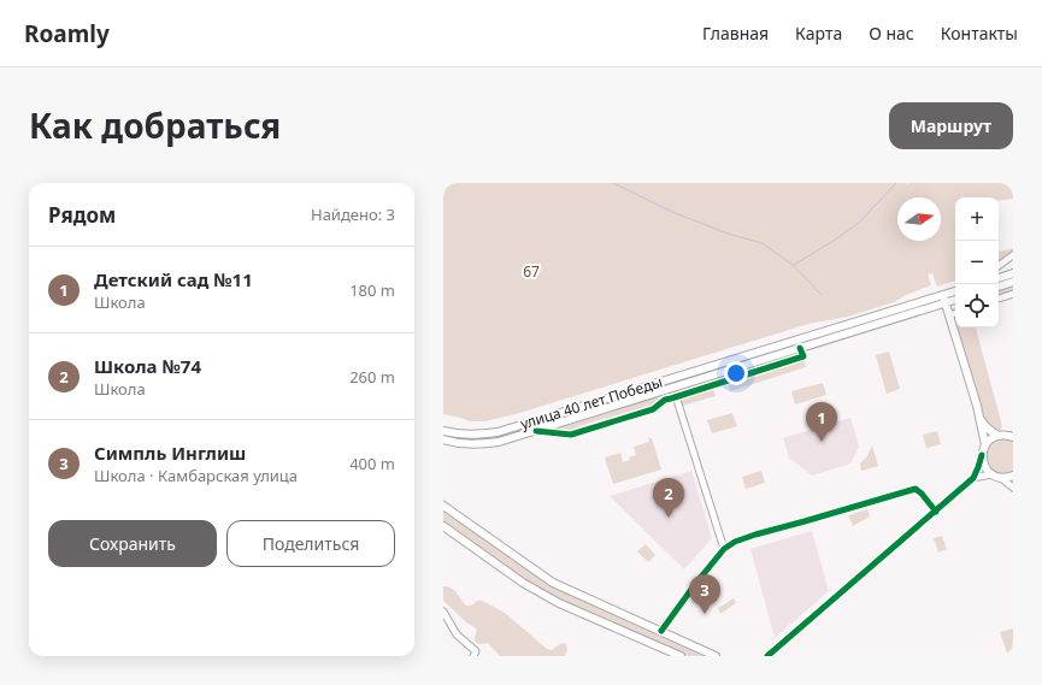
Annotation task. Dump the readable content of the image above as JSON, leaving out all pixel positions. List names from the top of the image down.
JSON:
{
  "streets": {
    "main road": ["улица 40 лет Победы"]
  },
  "parks": ["67"],
  "north": "right",
  "page": {
    "header": "Roamly",
    "nav": [
      "Главная",
      "Карта",
      "О нас",
      "Контакты"
    ],
    "title": "Как добраться",
    "buttons": [
      "Маршрут",
      ["Сохранить", "Поделиться"]
    ],
    "heading": ["Рядом", "Найдено: 3"],
    "map_buttons": ["+", "−"],
    "list": [
      {
        "mark": "1",
        "name": "Детский сад №11",
        "note": "Школа",
        "value": "180 m"
      },
      {
        "mark": "2",
        "name": "Школа №74",
        "note": "Школа",
        "value": "260 m"
      },
      {
        "mark": "3",
        "name": "Симпль Инглиш",
        "note": "Школа · Камбарская улица",
        "value": "400 m"
      }
    ],
    "pins": ["1", "2", "3"]
  }
}
